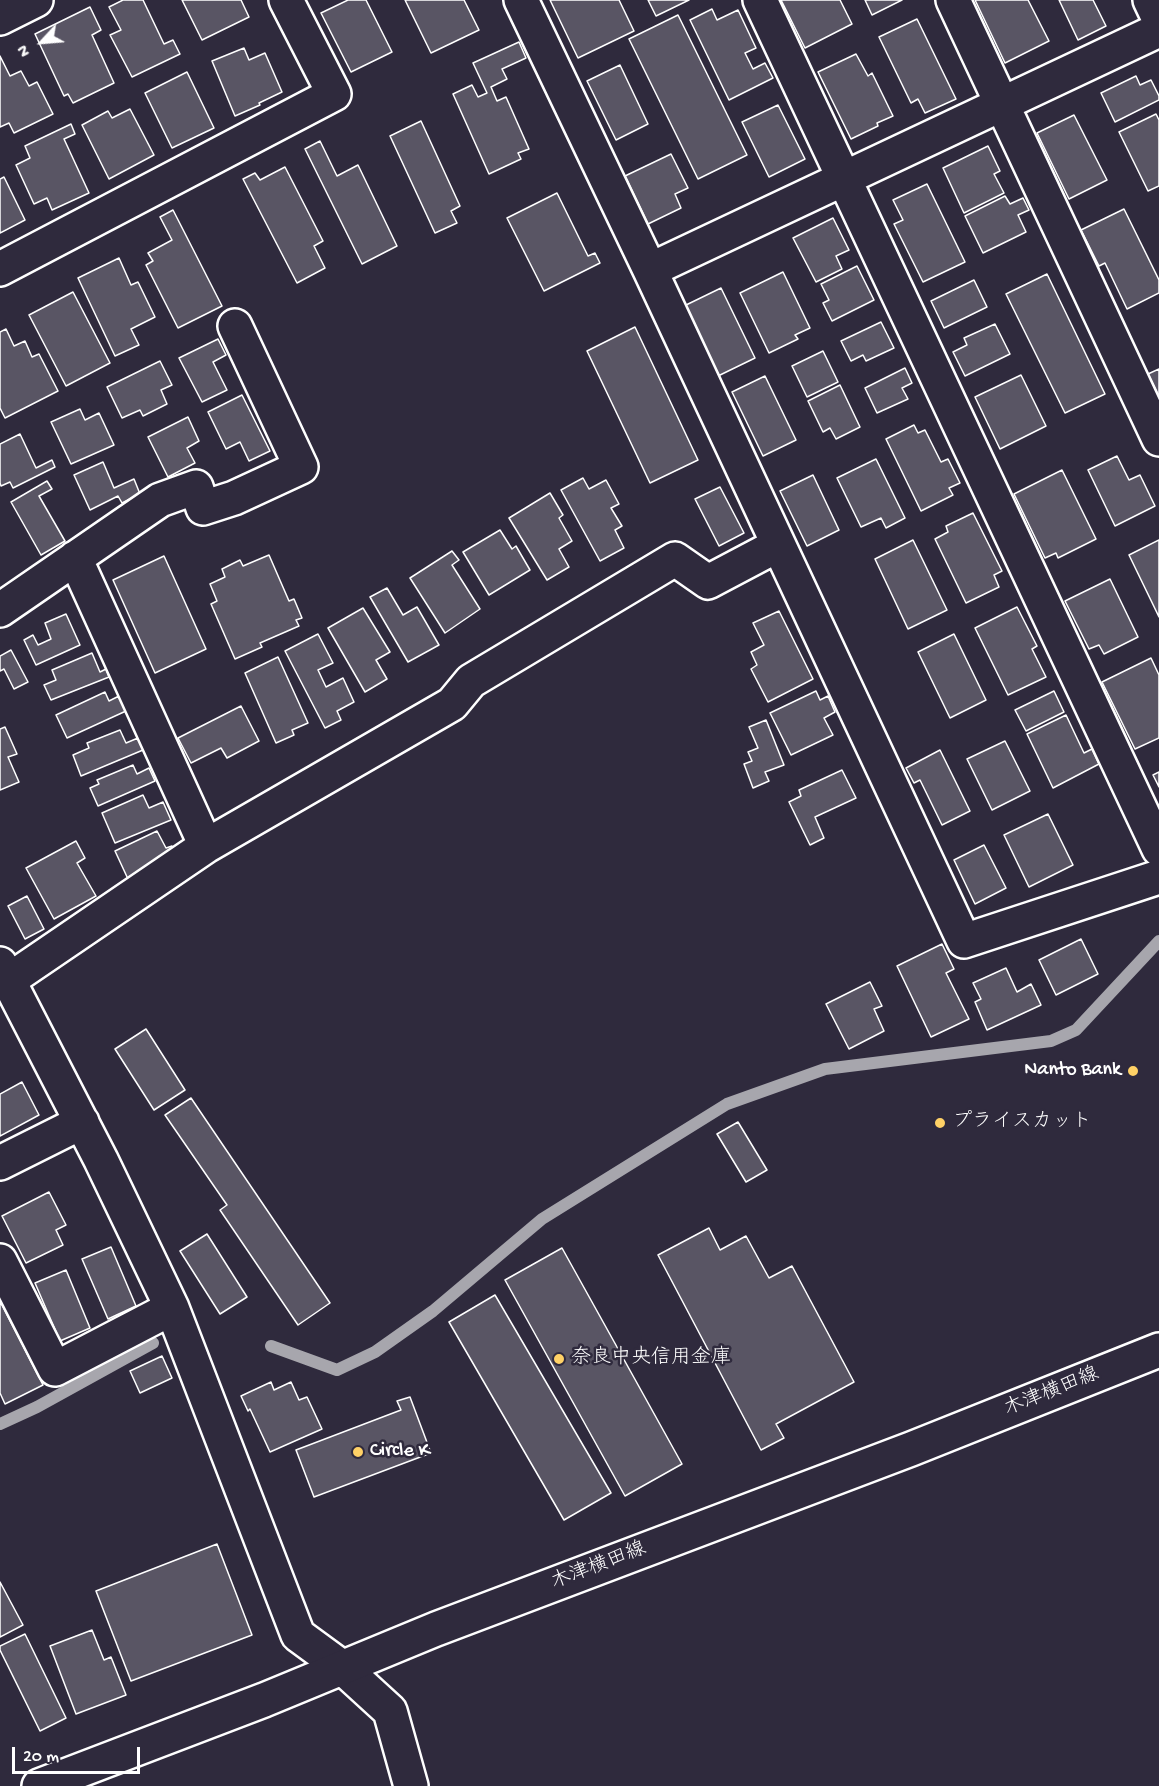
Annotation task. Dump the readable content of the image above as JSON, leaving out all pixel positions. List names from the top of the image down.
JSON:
{
  "streets": {
    "street": ["木津横田線"]
  },
  "places": [
    "Nanto Bank",
    "プライスカット",
    "奈良中央信用金庫",
    "Circle K"
  ],
  "scale_bar": "20 m",
  "north": "bottom left"
}
